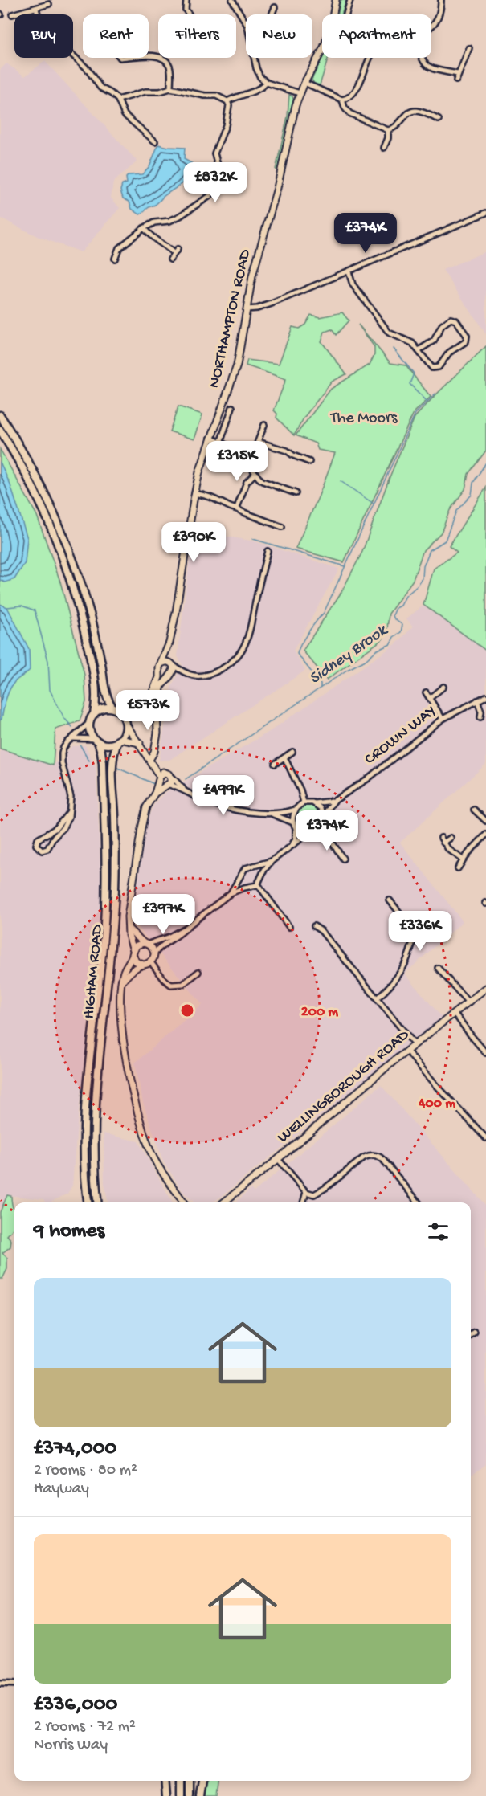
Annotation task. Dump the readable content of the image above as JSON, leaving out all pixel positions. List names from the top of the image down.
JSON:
{
  "streets": {
    "highway": ["HIGHAM ROAD"],
    "main road": ["NORTHAMPTON ROAD", "WELLINGBOROUGH ROAD"],
    "street": ["CROWN WAY"]
  },
  "water": ["Sidney Brook"],
  "parks": ["The Moors"],
  "page": {
    "chip": [
      "Buy",
      "Rent",
      "Filters",
      "New",
      "Apartment"
    ],
    "price": [
      "£832K",
      "£374K",
      "£315K",
      "£390K",
      "£573K",
      "£499K",
      "£374K",
      "£397K",
      "£336K"
    ],
    "heading": "9 homes",
    "list": [
      {
        "name": "£374,000",
        "note": "2 rooms · 80 m² · Hayway"
      },
      {
        "name": "£336,000",
        "note": "2 rooms · 72 m² · Norris Way"
      }
    ]
  },
  "rings": ["200 m", "400 m"]
}
